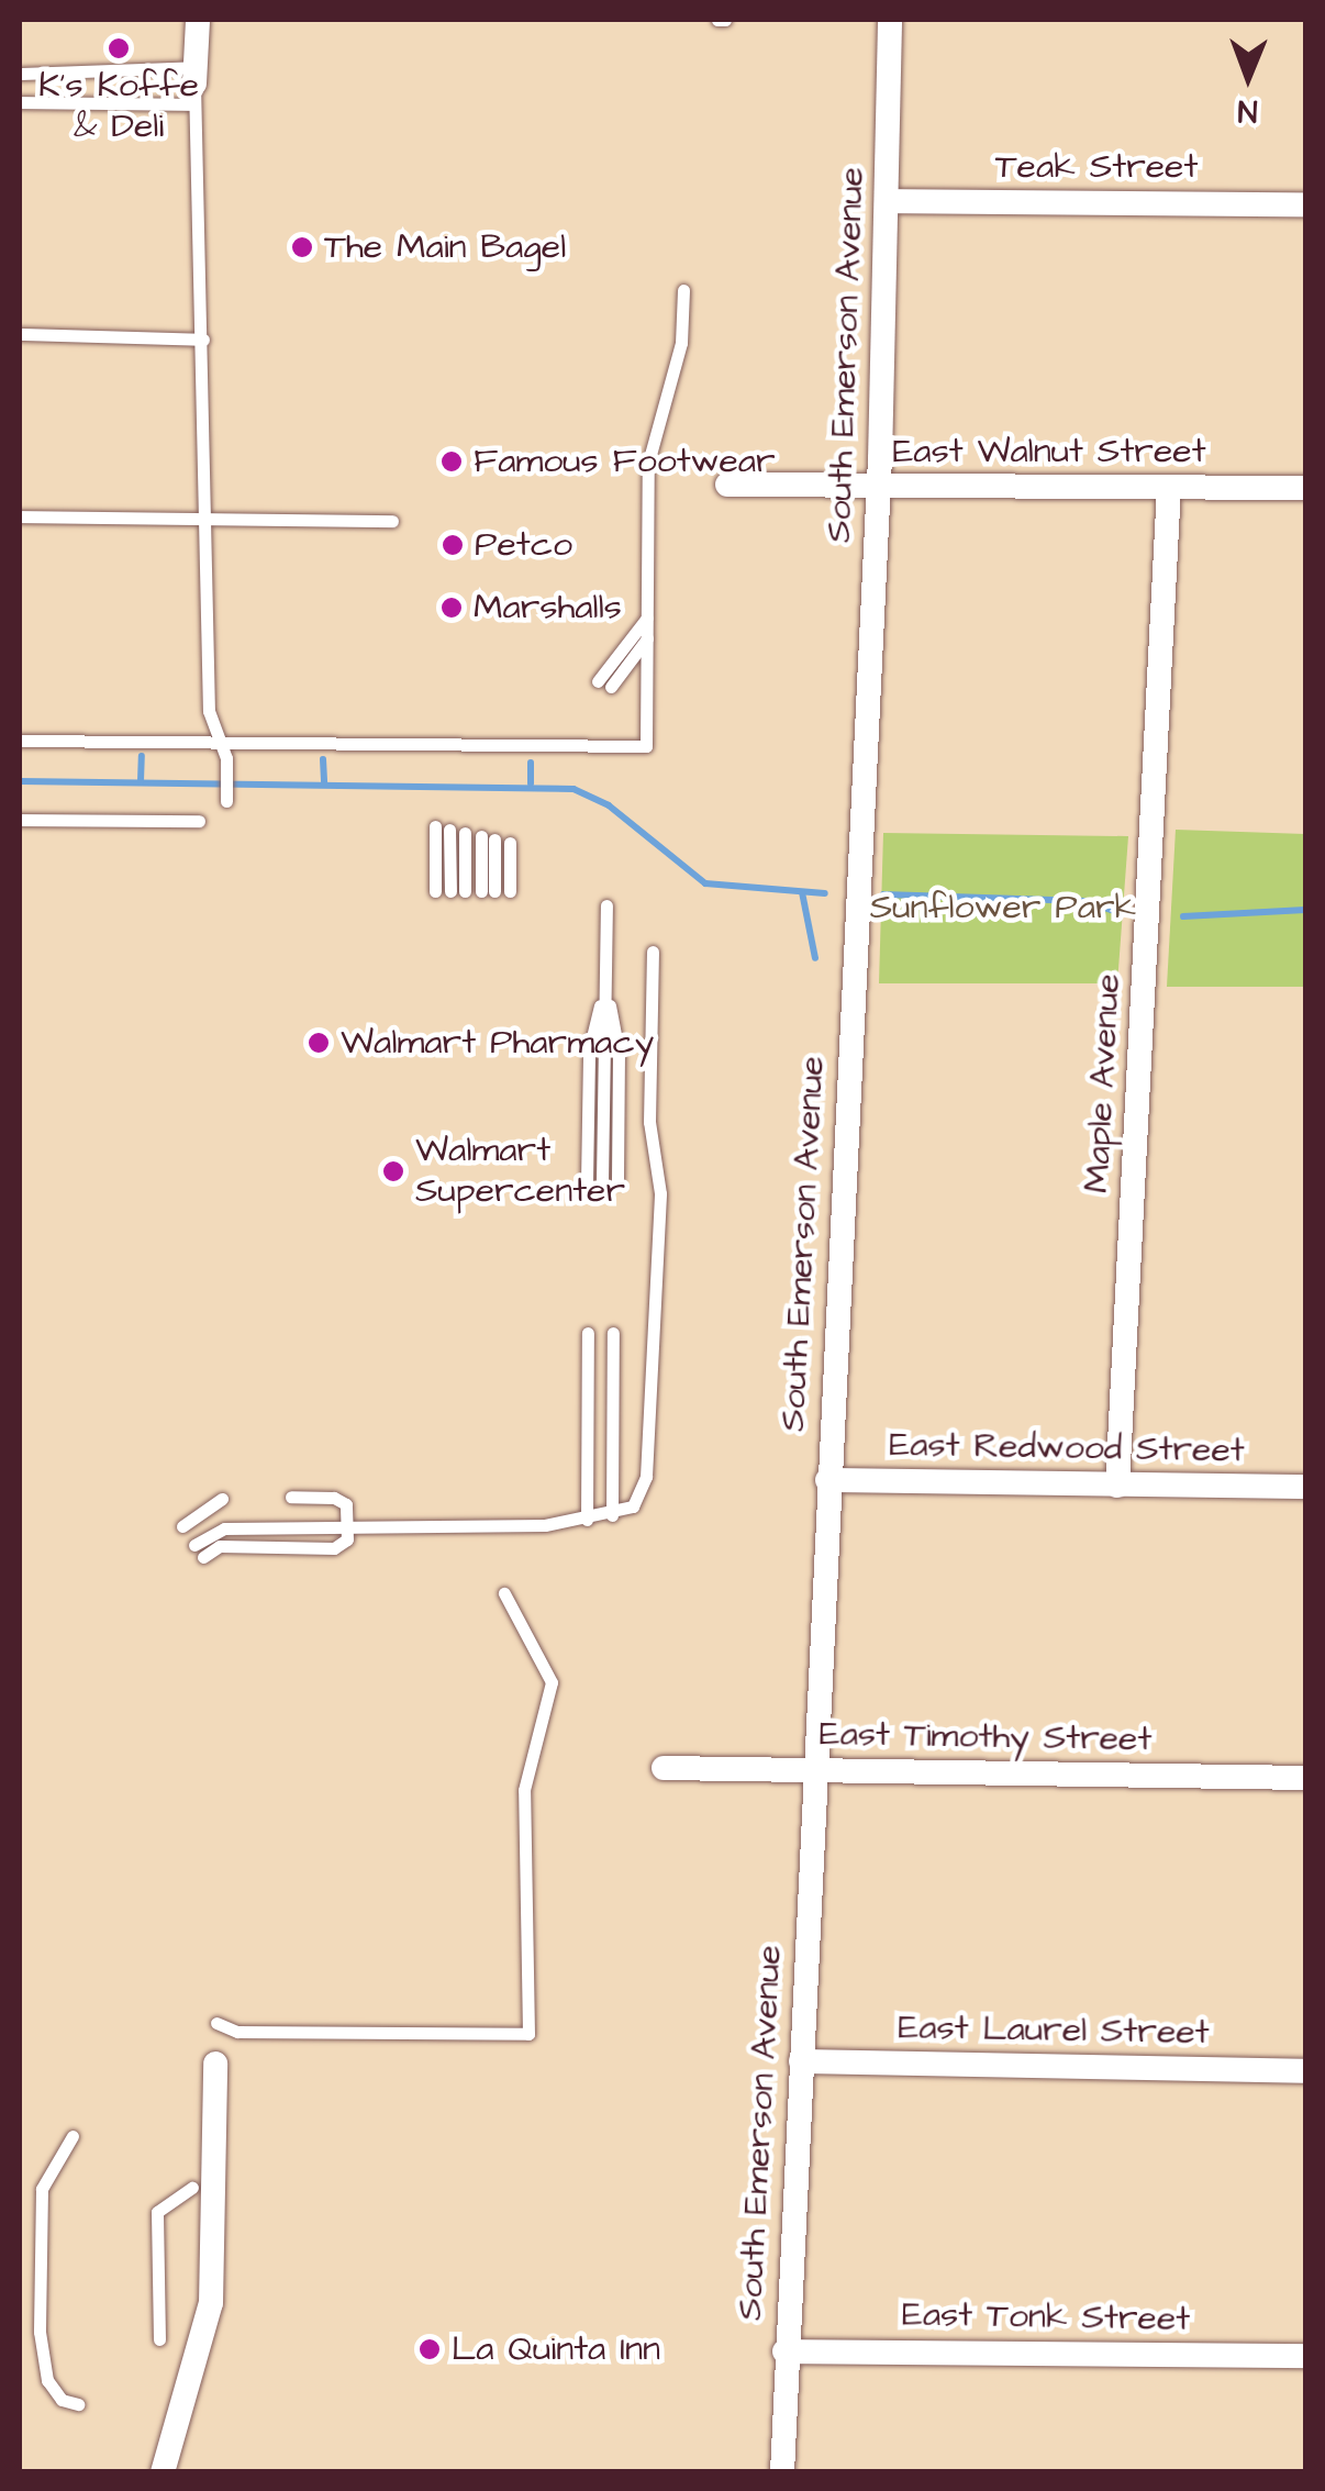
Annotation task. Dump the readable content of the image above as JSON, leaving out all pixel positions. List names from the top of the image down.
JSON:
{
  "streets": {
    "street": [
      "Teak Street",
      "South Emerson Avenue",
      "East Walnut Street",
      "Maple Avenue",
      "East Redwood Street",
      "East Timothy Street",
      "East Laurel Street",
      "East Tonk Street"
    ]
  },
  "crossings": [
    ["Teak Street", "South Emerson Avenue"],
    ["South Emerson Avenue", "East Walnut Street"],
    ["South Emerson Avenue", "East Redwood Street"],
    ["South Emerson Avenue", "East Timothy Street"],
    ["South Emerson Avenue", "East Laurel Street"],
    ["South Emerson Avenue", "East Tonk Street"],
    ["East Walnut Street", "Maple Avenue"],
    ["Maple Avenue", "East Redwood Street"]
  ],
  "parks": ["Sunflower Park"],
  "places": [
    "K's Koffe & Deli",
    "The Main Bagel",
    "Famous Footwear",
    "Petco",
    "Marshalls",
    "Walmart Pharmacy",
    "Walmart Supercenter",
    "La Quinta Inn"
  ],
  "north": "bottom"
}
